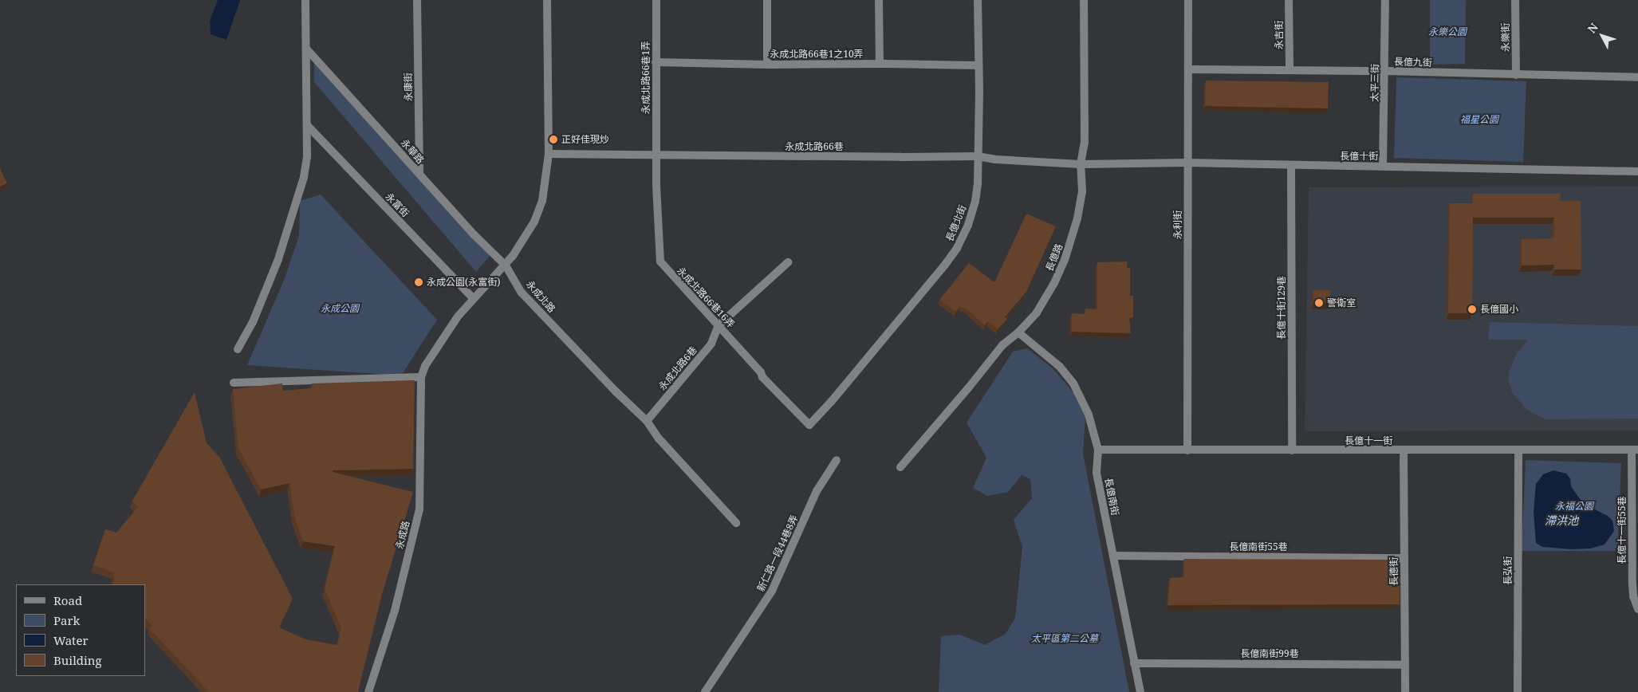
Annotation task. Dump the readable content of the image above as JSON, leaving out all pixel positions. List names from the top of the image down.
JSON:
{
  "streets": {
    "street": [
      "永吉街",
      "永樂街",
      "永成北路66巷1之10弄",
      "長億九街",
      "永成北路66巷1弄",
      "太平三街",
      "永康街",
      "永成北路66巷",
      "永華路",
      "長億十街",
      "永富街",
      "長億北街",
      "永利街",
      "長億路",
      "永成北路",
      "永成北路66巷16弄",
      "長億十街129巷",
      "永成北路6巷",
      "長億十一街",
      "長億南街",
      "長億十一街55巷",
      "永成路",
      "長億南街55巷",
      "新仁路一段44巷8弄",
      "長弘街",
      "長德街",
      "長億南街99巷"
    ]
  },
  "crossings": [
    ["永吉街", "長億九街"],
    ["永樂街", "長億九街"],
    ["永成北路66巷1之10弄", "永成北路66巷1弄"],
    ["永成北路66巷1之10弄", "長億北街"],
    ["長億九街", "太平三街"],
    ["長億九街", "永利街"],
    ["永成北路66巷1弄", "永成北路66巷"],
    ["永成北路66巷1弄", "永成北路66巷16弄"],
    ["太平三街", "長億十街"],
    ["永康街", "永華路"],
    ["永成北路66巷", "長億十街"],
    ["永成北路66巷", "長億北街"],
    ["永成北路66巷", "長億路"],
    ["永成北路66巷", "永成北路66巷16弄"],
    ["永華路", "永成北路"],
    ["永華路", "永成路"],
    ["長億十街", "永利街"],
    ["長億十街", "長億路"],
    ["長億十街", "長億十街129巷"],
    ["永富街", "永成路"],
    ["長億北街", "永成北路66巷16弄"],
    ["永利街", "長億十一街"],
    ["長億路", "長億南街"],
    ["永成北路", "永成北路6巷"],
    ["永成北路", "永成路"],
    ["永成北路66巷16弄", "永成北路6巷"],
    ["長億十街129巷", "長億十一街"],
    ["長億十一街", "長億南街"],
    ["長億十一街", "長億十一街55巷"],
    ["長億十一街", "長弘街"],
    ["長億十一街", "長德街"],
    ["長億南街", "長億南街55巷"],
    ["長億南街", "長億南街99巷"],
    ["長億南街55巷", "長德街"],
    ["長德街", "長億南街99巷"]
  ],
  "water": ["滯洪池"],
  "parks": [
    "永樂公園",
    "福星公園",
    "永成公園",
    "永福公園",
    "太平區第二公墓"
  ],
  "places": [
    "正好佳現炒",
    "永成公園(永富街)",
    "警衛室",
    "長億國小"
  ],
  "legend": [
    "Road",
    "Park",
    "Water",
    "Building"
  ],
  "north": "top left"
}
